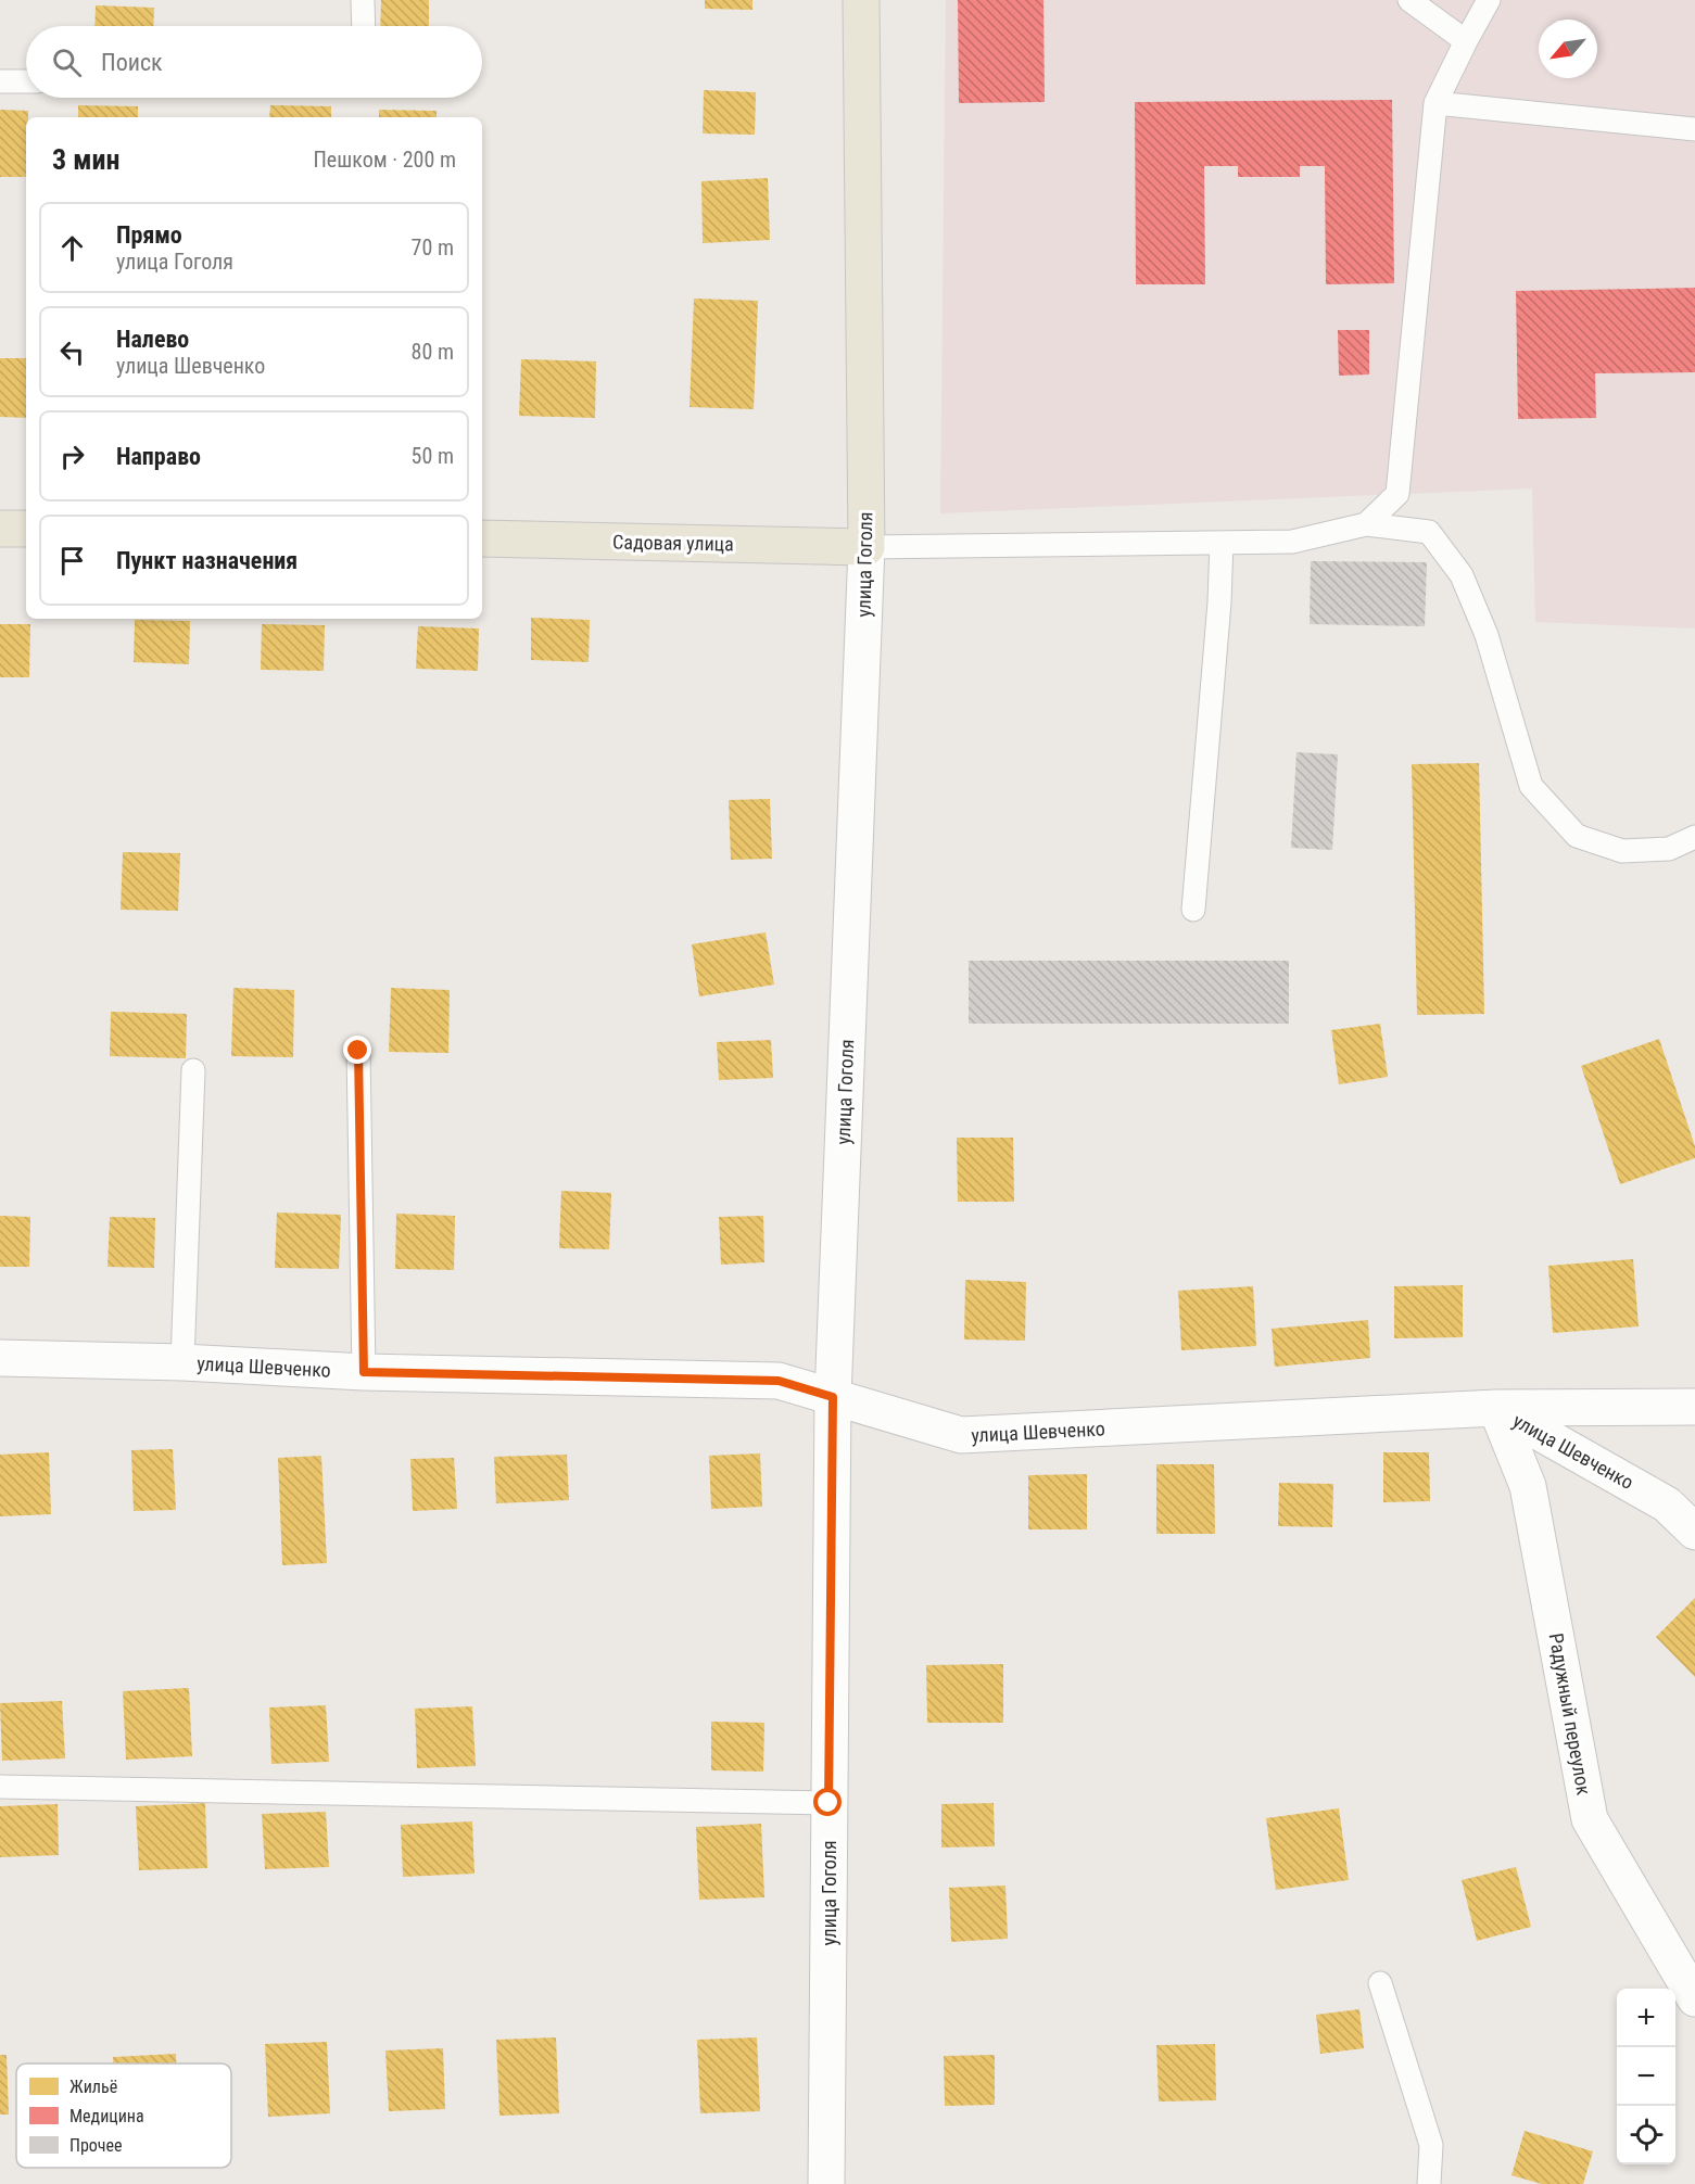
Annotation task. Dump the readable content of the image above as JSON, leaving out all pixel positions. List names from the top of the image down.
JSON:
{
  "streets": {
    "main road": ["Садовая улица", "улица Гоголя"],
    "street": ["улица Шевченко", "Радужный переулок"]
  },
  "crossings": [
    ["Садовая улица", "улица Гоголя"],
    ["улица Гоголя", "улица Шевченко"],
    ["улица Шевченко", "Радужный переулок"]
  ],
  "legend": ["Жильё", "Медицина", "Прочее"],
  "north": "bottom left",
  "page": {
    "search": "Поиск",
    "heading": ["3 мин", "Пешком · 200 m"],
    "list": [
      ["Прямо", "улица Гоголя", "70 m"],
      ["Налево", "улица Шевченко", "80 m"],
      ["Направо", "50 m"],
      "Пункт назначения"
    ],
    "map_buttons": ["+", "−"]
  }
}
